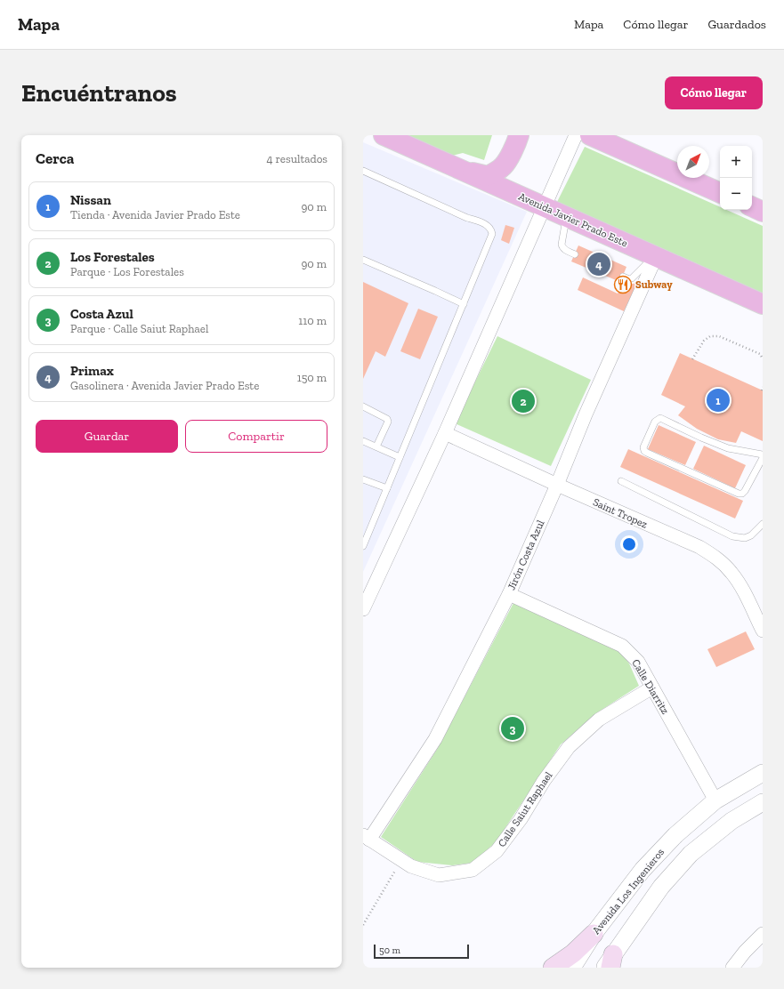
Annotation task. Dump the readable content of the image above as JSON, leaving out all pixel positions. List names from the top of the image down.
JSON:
{
  "streets": {
    "main road": ["Avenida Javier Prado Este"],
    "street": [
      "Saint Tropez",
      "Jirón Costa Azul",
      "Calle Diarritz",
      "Calle Saiut Raphael",
      "Avenida Los Ingenieros"
    ]
  },
  "crossings": [
    ["Avenida Javier Prado Este", "Jirón Costa Azul"],
    ["Saint Tropez", "Jirón Costa Azul"],
    ["Jirón Costa Azul", "Calle Diarritz"],
    ["Jirón Costa Azul", "Calle Saiut Raphael"],
    ["Calle Diarritz", "Calle Saiut Raphael"],
    ["Calle Diarritz", "Avenida Los Ingenieros"]
  ],
  "places": {
    "restaurant": ["Subway"]
  },
  "scale_bar": "50 m",
  "north": "top right",
  "page": {
    "header": "Mapa",
    "nav": ["Mapa", "Cómo llegar", "Guardados"],
    "buttons": [
      "Cómo llegar",
      ["Guardar", "Compartir"]
    ],
    "title": "Encuéntranos",
    "heading": ["Cerca", "4 resultados"],
    "map_buttons": ["+", "−"],
    "list": [
      {
        "mark": "1",
        "name": "Nissan",
        "note": "Tienda · Avenida Javier Prado Este",
        "value": "90 m"
      },
      {
        "mark": "2",
        "name": "Los Forestales",
        "note": "Parque · Los Forestales",
        "value": "90 m"
      },
      {
        "mark": "3",
        "name": "Costa Azul",
        "note": "Parque · Calle Saiut Raphael",
        "value": "110 m"
      },
      {
        "mark": "4",
        "name": "Primax",
        "note": "Gasolinera · Avenida Javier Prado Este",
        "value": "150 m"
      }
    ],
    "pins": [
      "4",
      "1",
      "2",
      "3"
    ],
    "scale": "50 m"
  }
}
